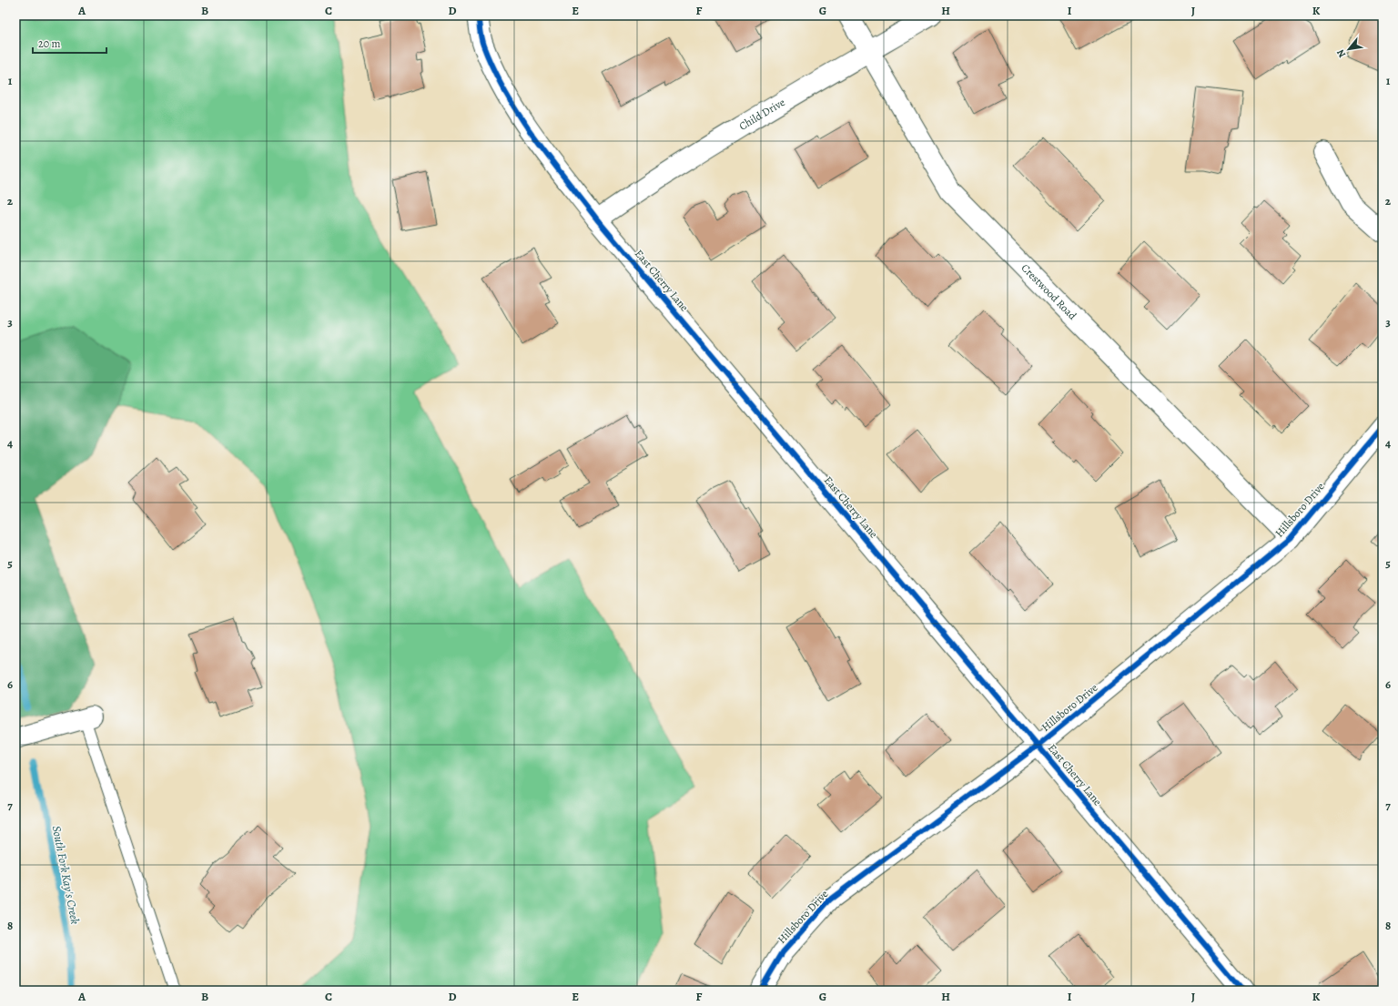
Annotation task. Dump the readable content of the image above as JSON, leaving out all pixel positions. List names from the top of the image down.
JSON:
{
  "streets": {
    "street": [
      "Child Drive",
      "East Cherry Lane",
      "Crestwood Road",
      "Hillsboro Drive"
    ]
  },
  "crossings": [
    ["Child Drive", "East Cherry Lane"],
    ["Child Drive", "Crestwood Road"],
    ["East Cherry Lane", "Hillsboro Drive"],
    ["Crestwood Road", "Hillsboro Drive"]
  ],
  "water": ["South Fork Kay's Creek"],
  "scale_bar": "20 m",
  "north": "bottom left",
  "grid": {
    "columns": [
      "A",
      "B",
      "C",
      "D",
      "E",
      "F",
      "G",
      "H",
      "I",
      "J",
      "K"
    ],
    "rows": [
      "1",
      "2",
      "3",
      "4",
      "5",
      "6",
      "7",
      "8"
    ]
  }
}
